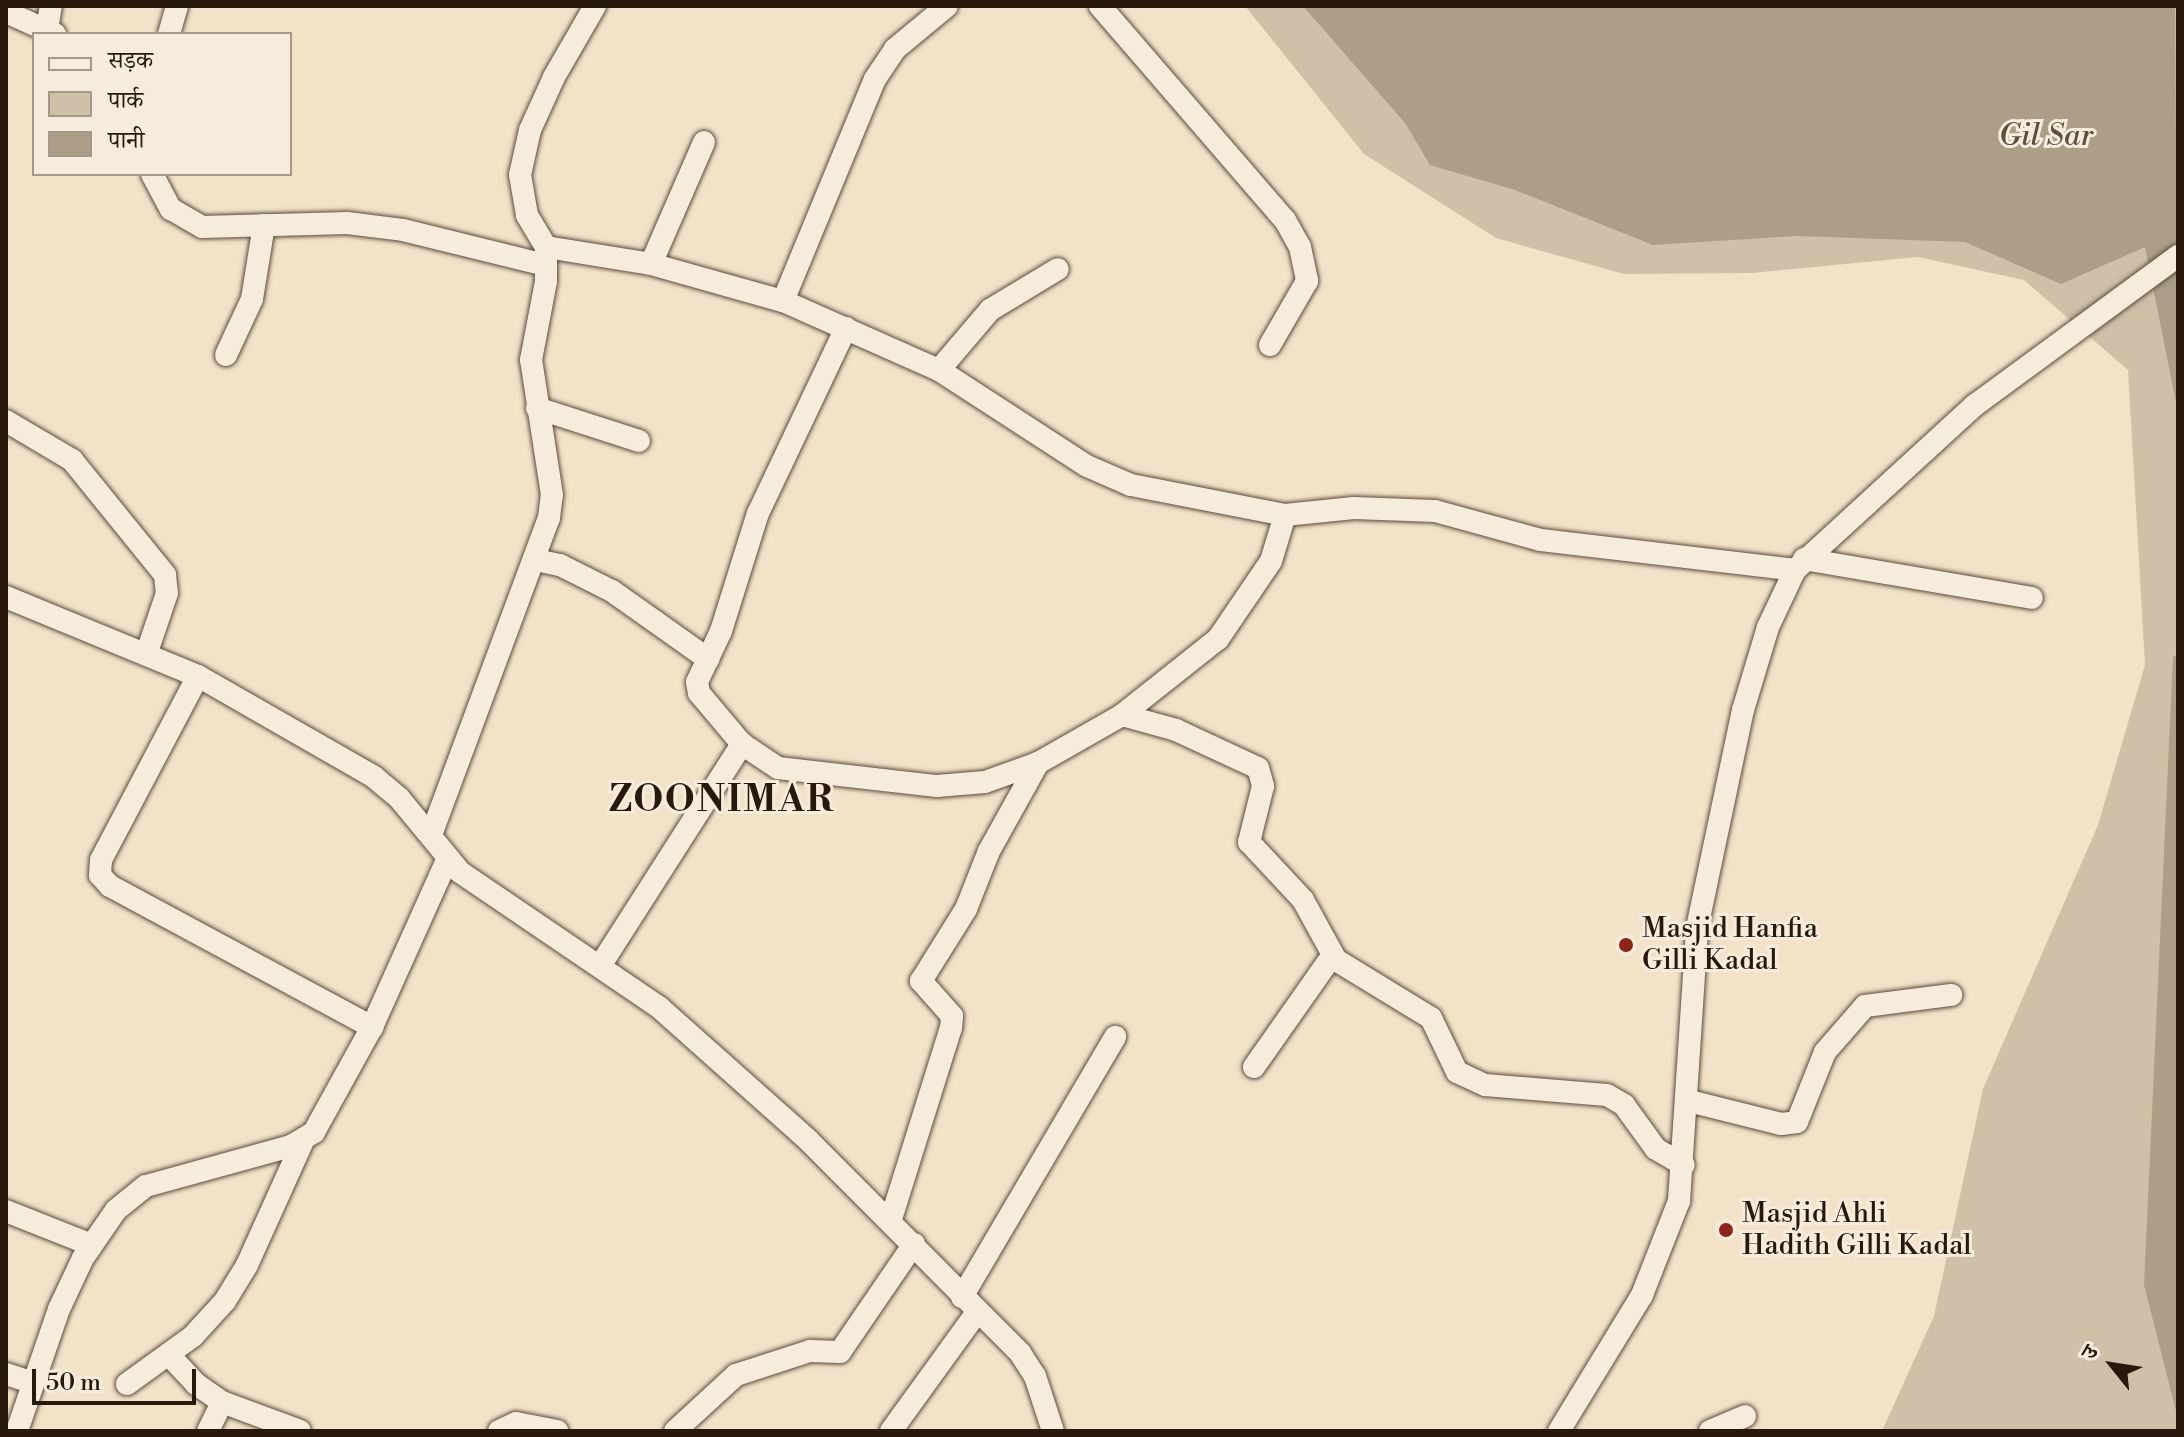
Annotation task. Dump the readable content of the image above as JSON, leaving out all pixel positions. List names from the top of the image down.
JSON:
{
  "districts": ["ZOONIMAR"],
  "water": ["Gil Sar"],
  "places": ["Masjid Hanfia Gilli Kadal", "Masjid Ahli Hadith Gilli Kadal"],
  "legend": ["सड़क", "पार्क", "पानी"],
  "scale_bar": "50 m",
  "north": "top left"
}
